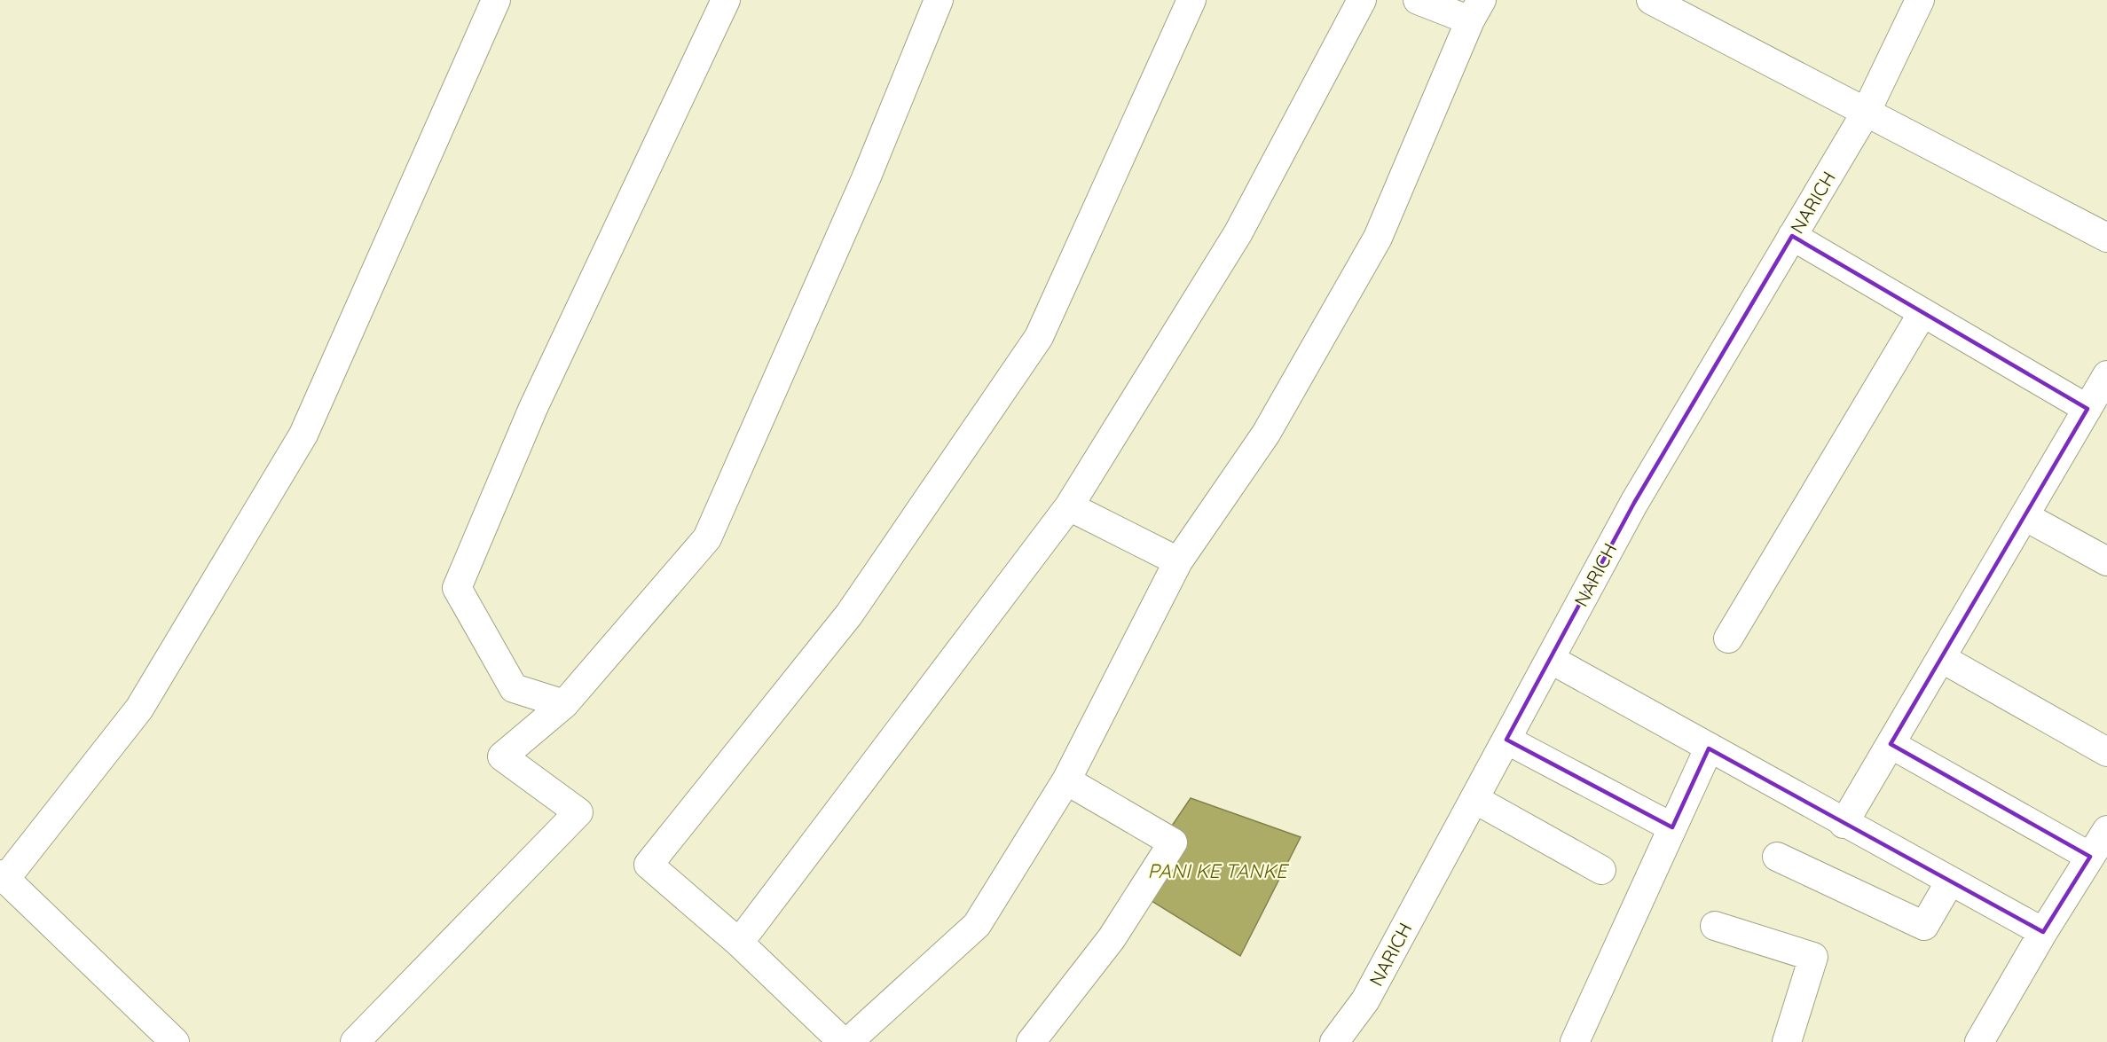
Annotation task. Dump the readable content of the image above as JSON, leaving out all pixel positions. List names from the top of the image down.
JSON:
{
  "streets": {
    "street": ["NARICH"]
  },
  "water": ["PANI KE TANKE"]
}
